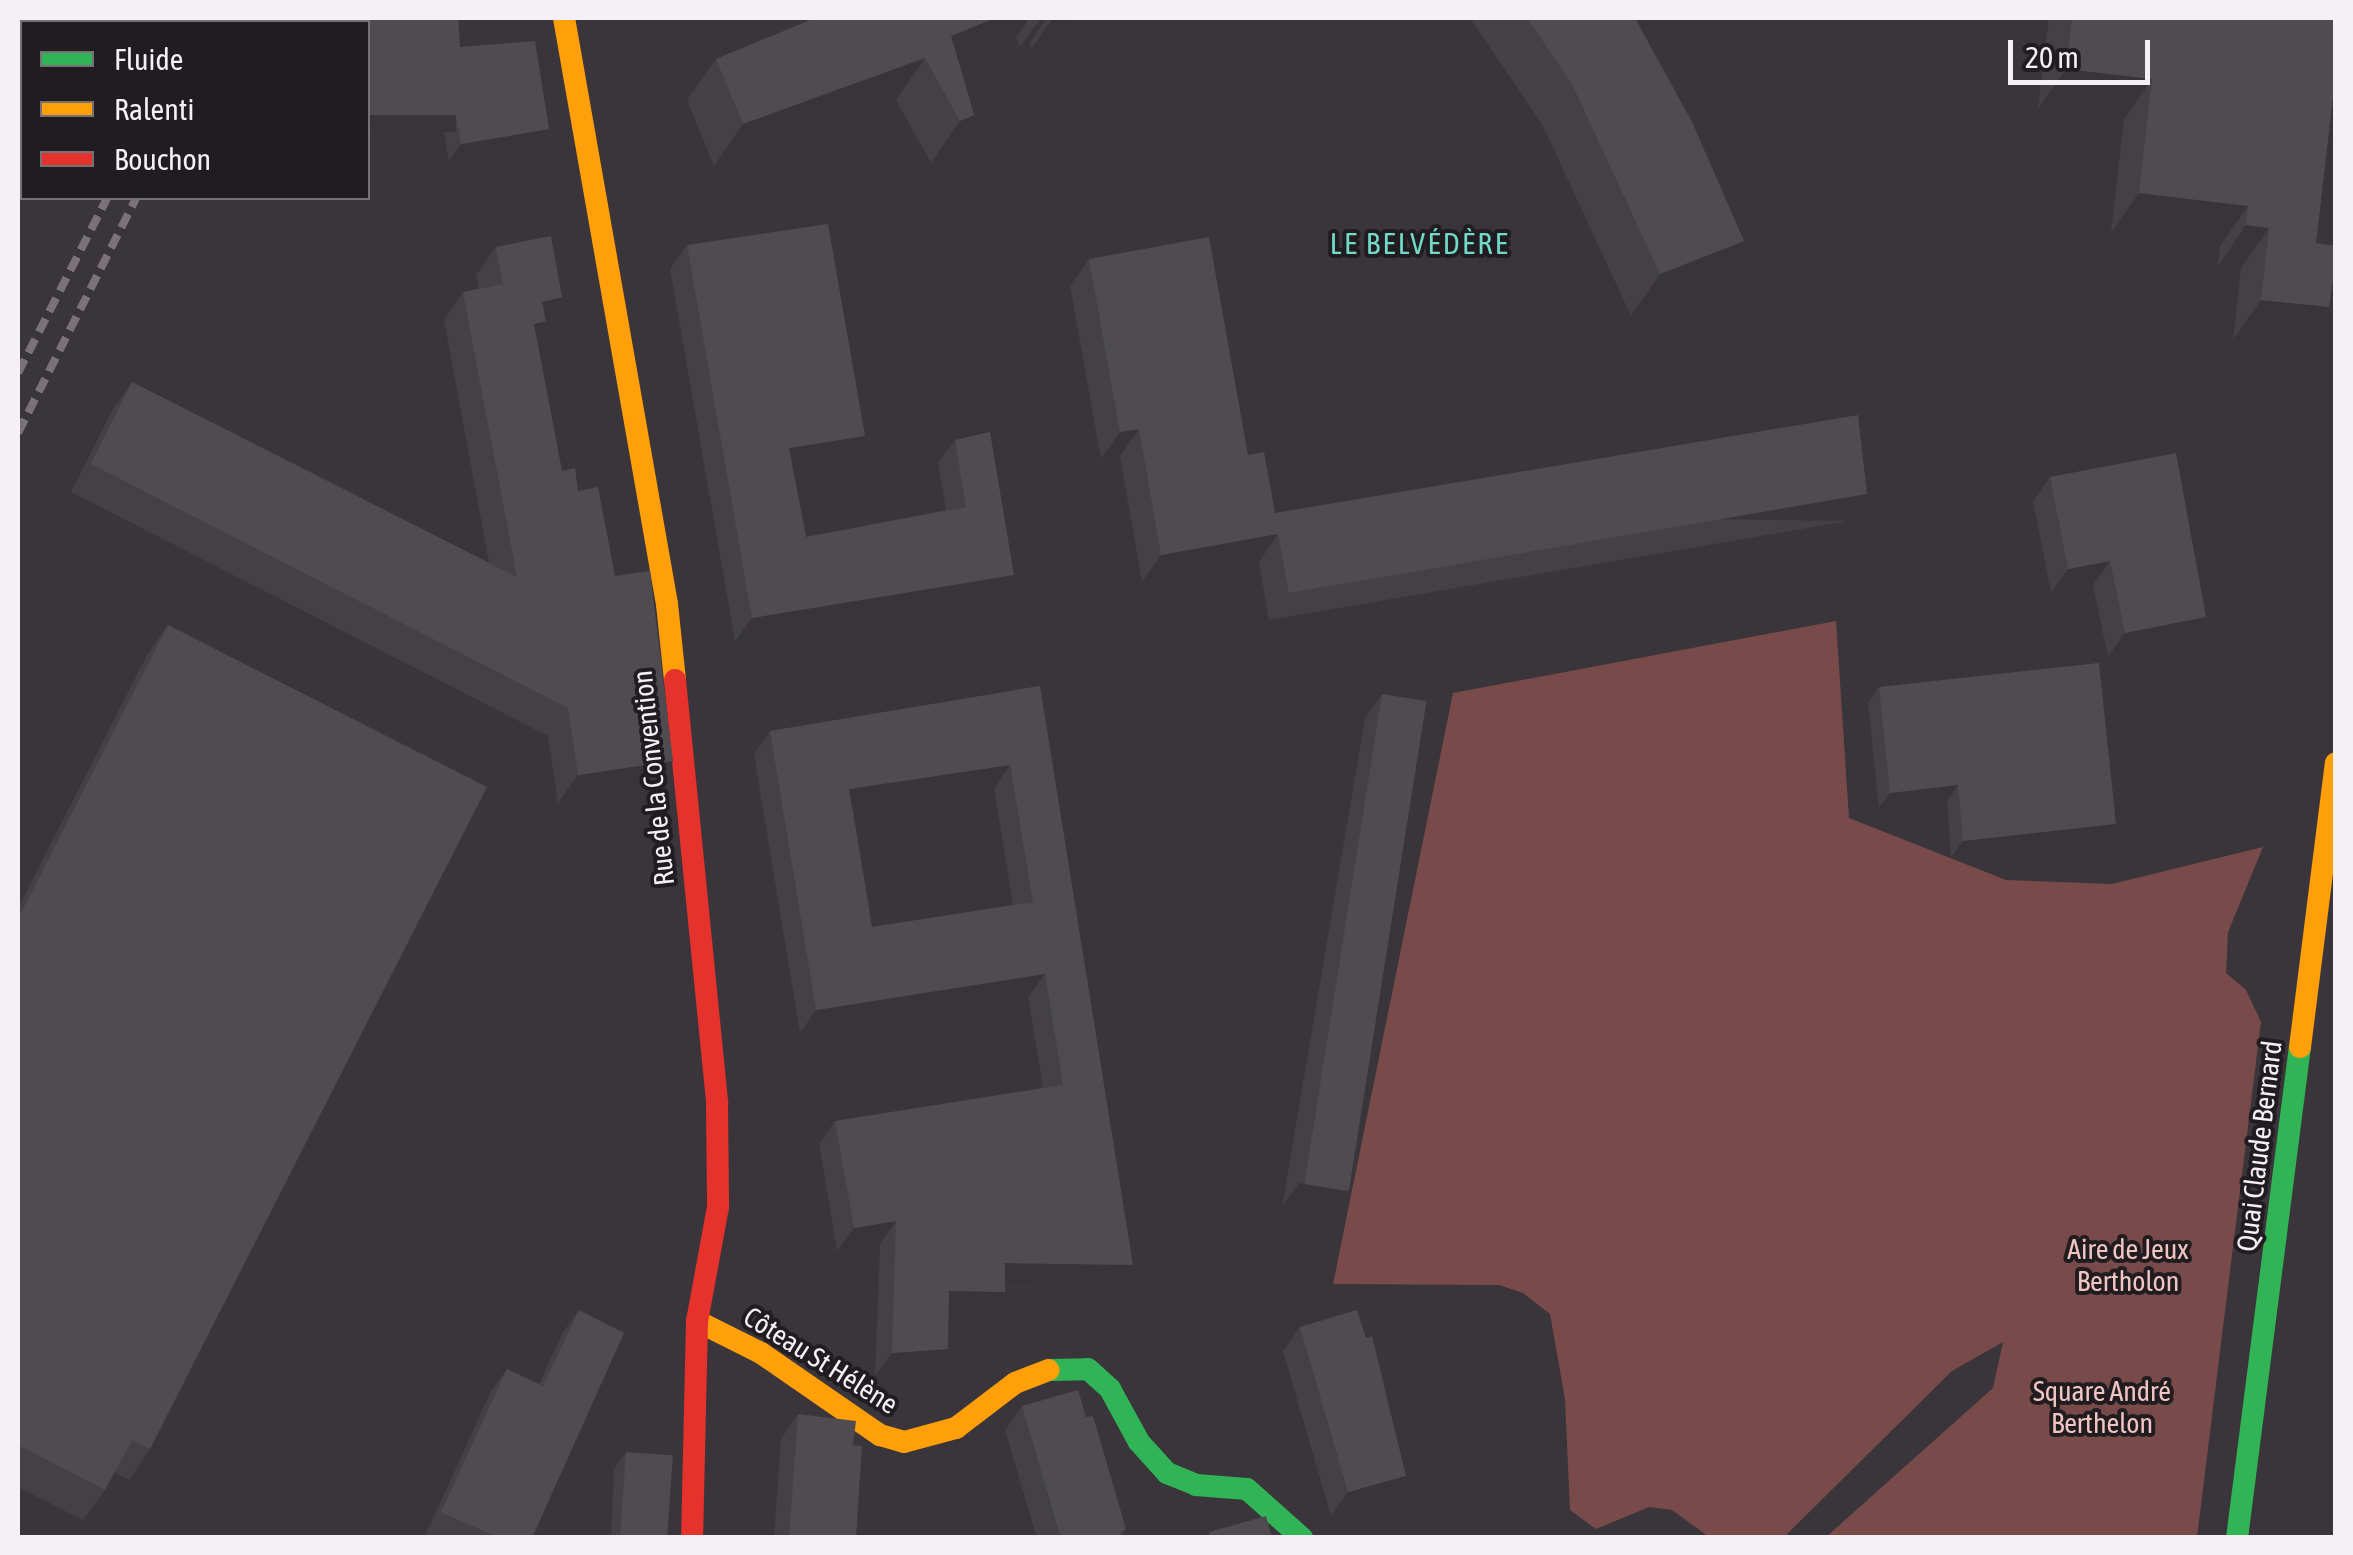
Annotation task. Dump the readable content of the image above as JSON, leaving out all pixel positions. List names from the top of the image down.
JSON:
{
  "streets": {
    "street": ["Rue de la Convention", "Quai Claude Bernard", "Côteau St Hélène"]
  },
  "crossings": [
    ["Rue de la Convention", "Côteau St Hélène"]
  ],
  "districts": ["LE BELVÉDÈRE"],
  "parks": ["Aire de Jeux Bertholon", "Square André Berthelon"],
  "legend": ["Fluide", "Ralenti", "Bouchon"],
  "scale_bar": "20 m"
}
